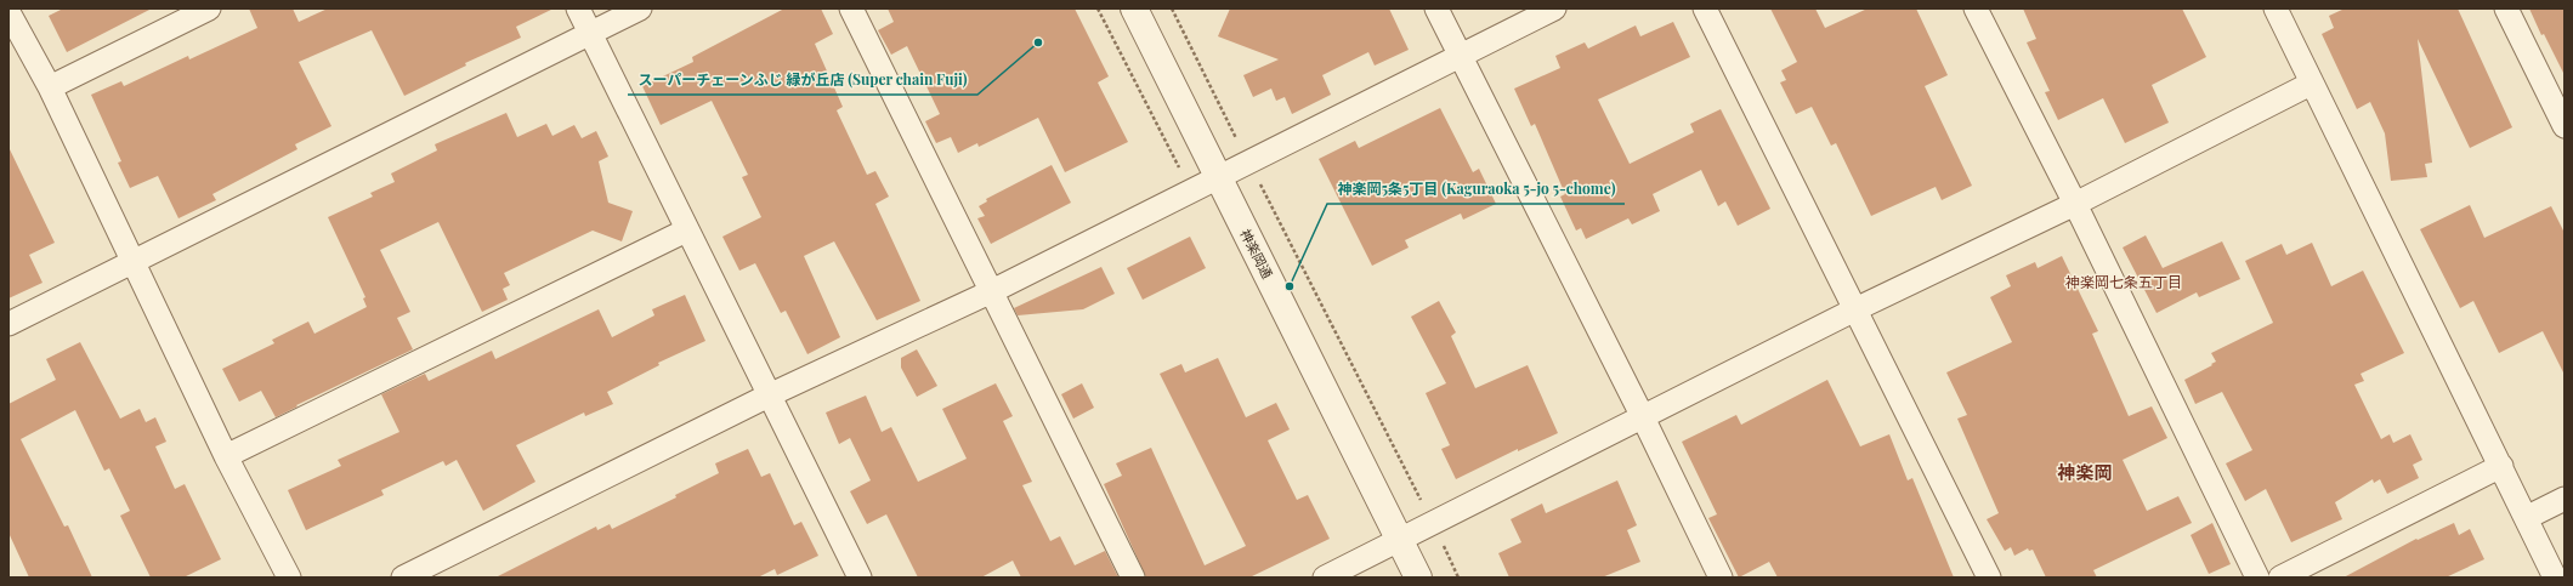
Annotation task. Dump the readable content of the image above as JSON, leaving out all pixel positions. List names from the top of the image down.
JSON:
{
  "streets": {
    "street": ["神楽岡通"]
  },
  "districts": ["神楽岡七条五丁目", "神楽岡"],
  "places": ["スーパーチェーンふじ 緑が丘店 (Super chain Fuji)", "神楽岡5条5丁目 (Kaguraoka 5-jo 5-chome)"]
}
